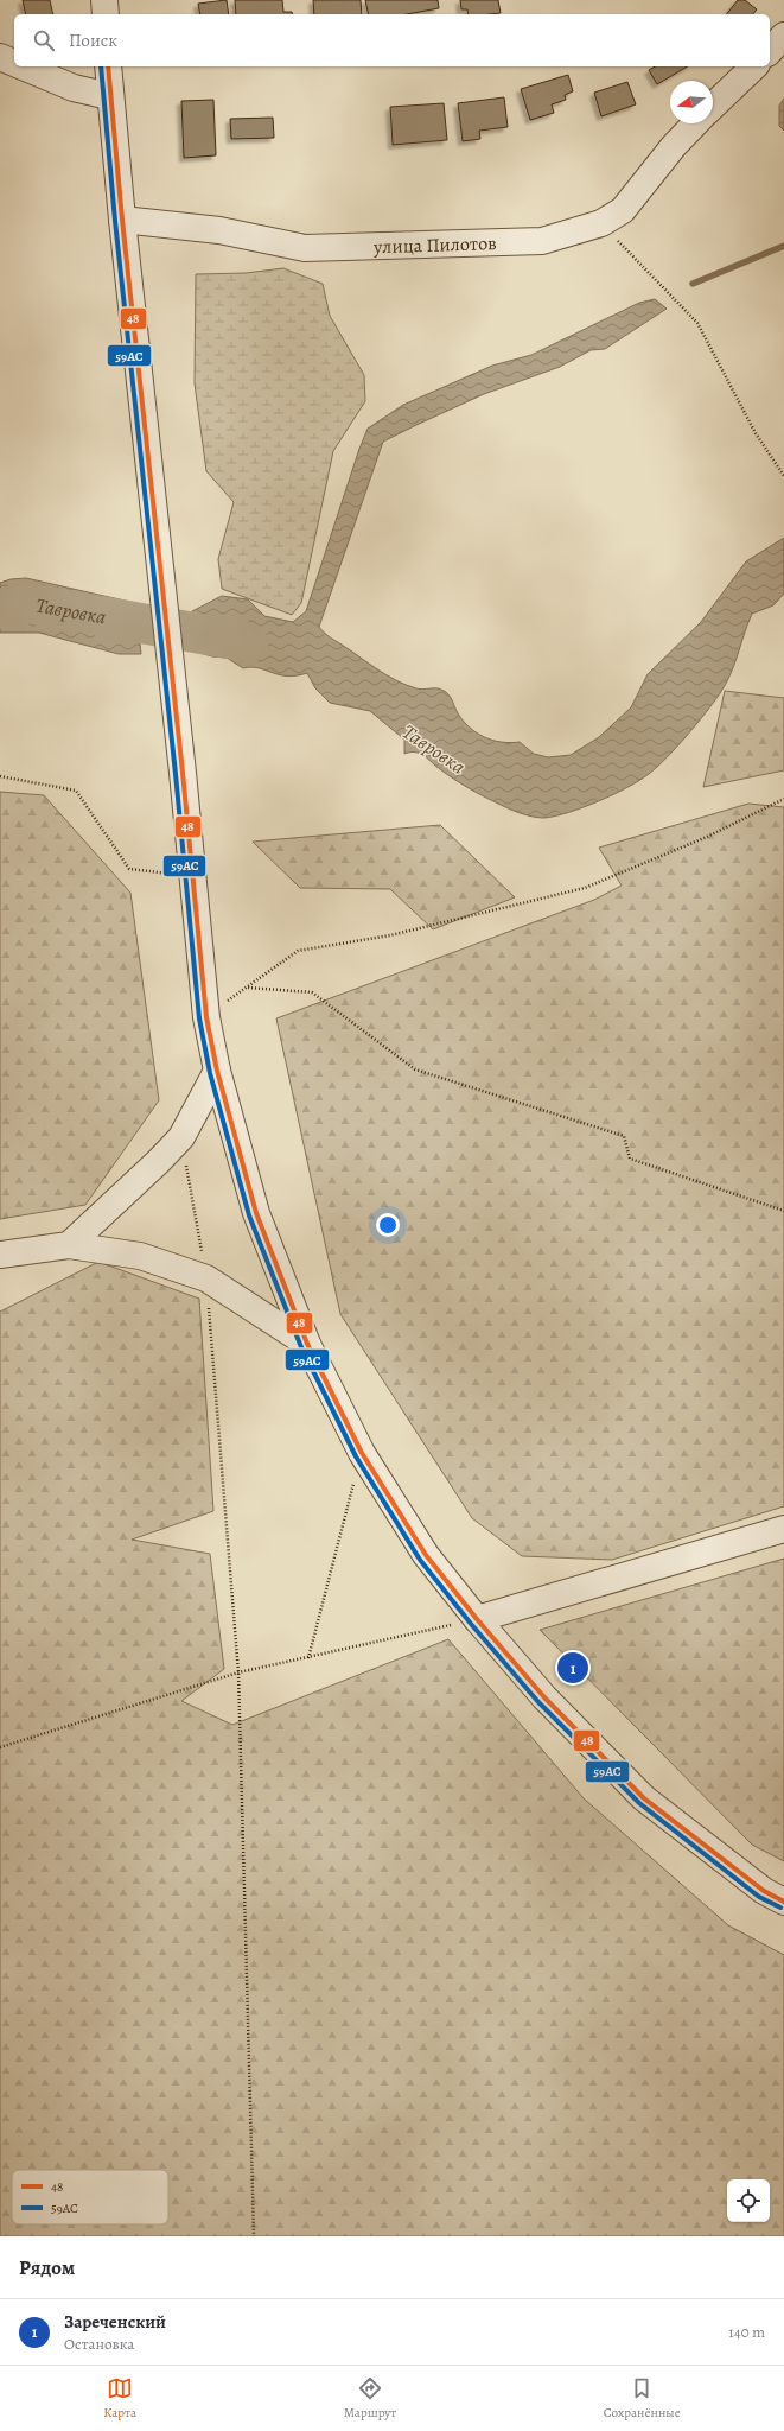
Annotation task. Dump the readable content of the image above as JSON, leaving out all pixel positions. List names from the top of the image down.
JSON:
{
  "streets": {
    "street": ["улица Пилотов"]
  },
  "water": ["Тавровка"],
  "lines": ["transit line 48", "transit line 59АС"],
  "legend": ["48", "59АС"],
  "north": "left",
  "page": {
    "search": "Поиск",
    "pins": "1",
    "heading": "Рядом",
    "list": [
      {
        "mark": "1",
        "name": "Зареченский",
        "note": "Остановка",
        "value": "140 m"
      }
    ],
    "nav": ["Карта", "Маршрут", "Сохранённые"]
  }
}
